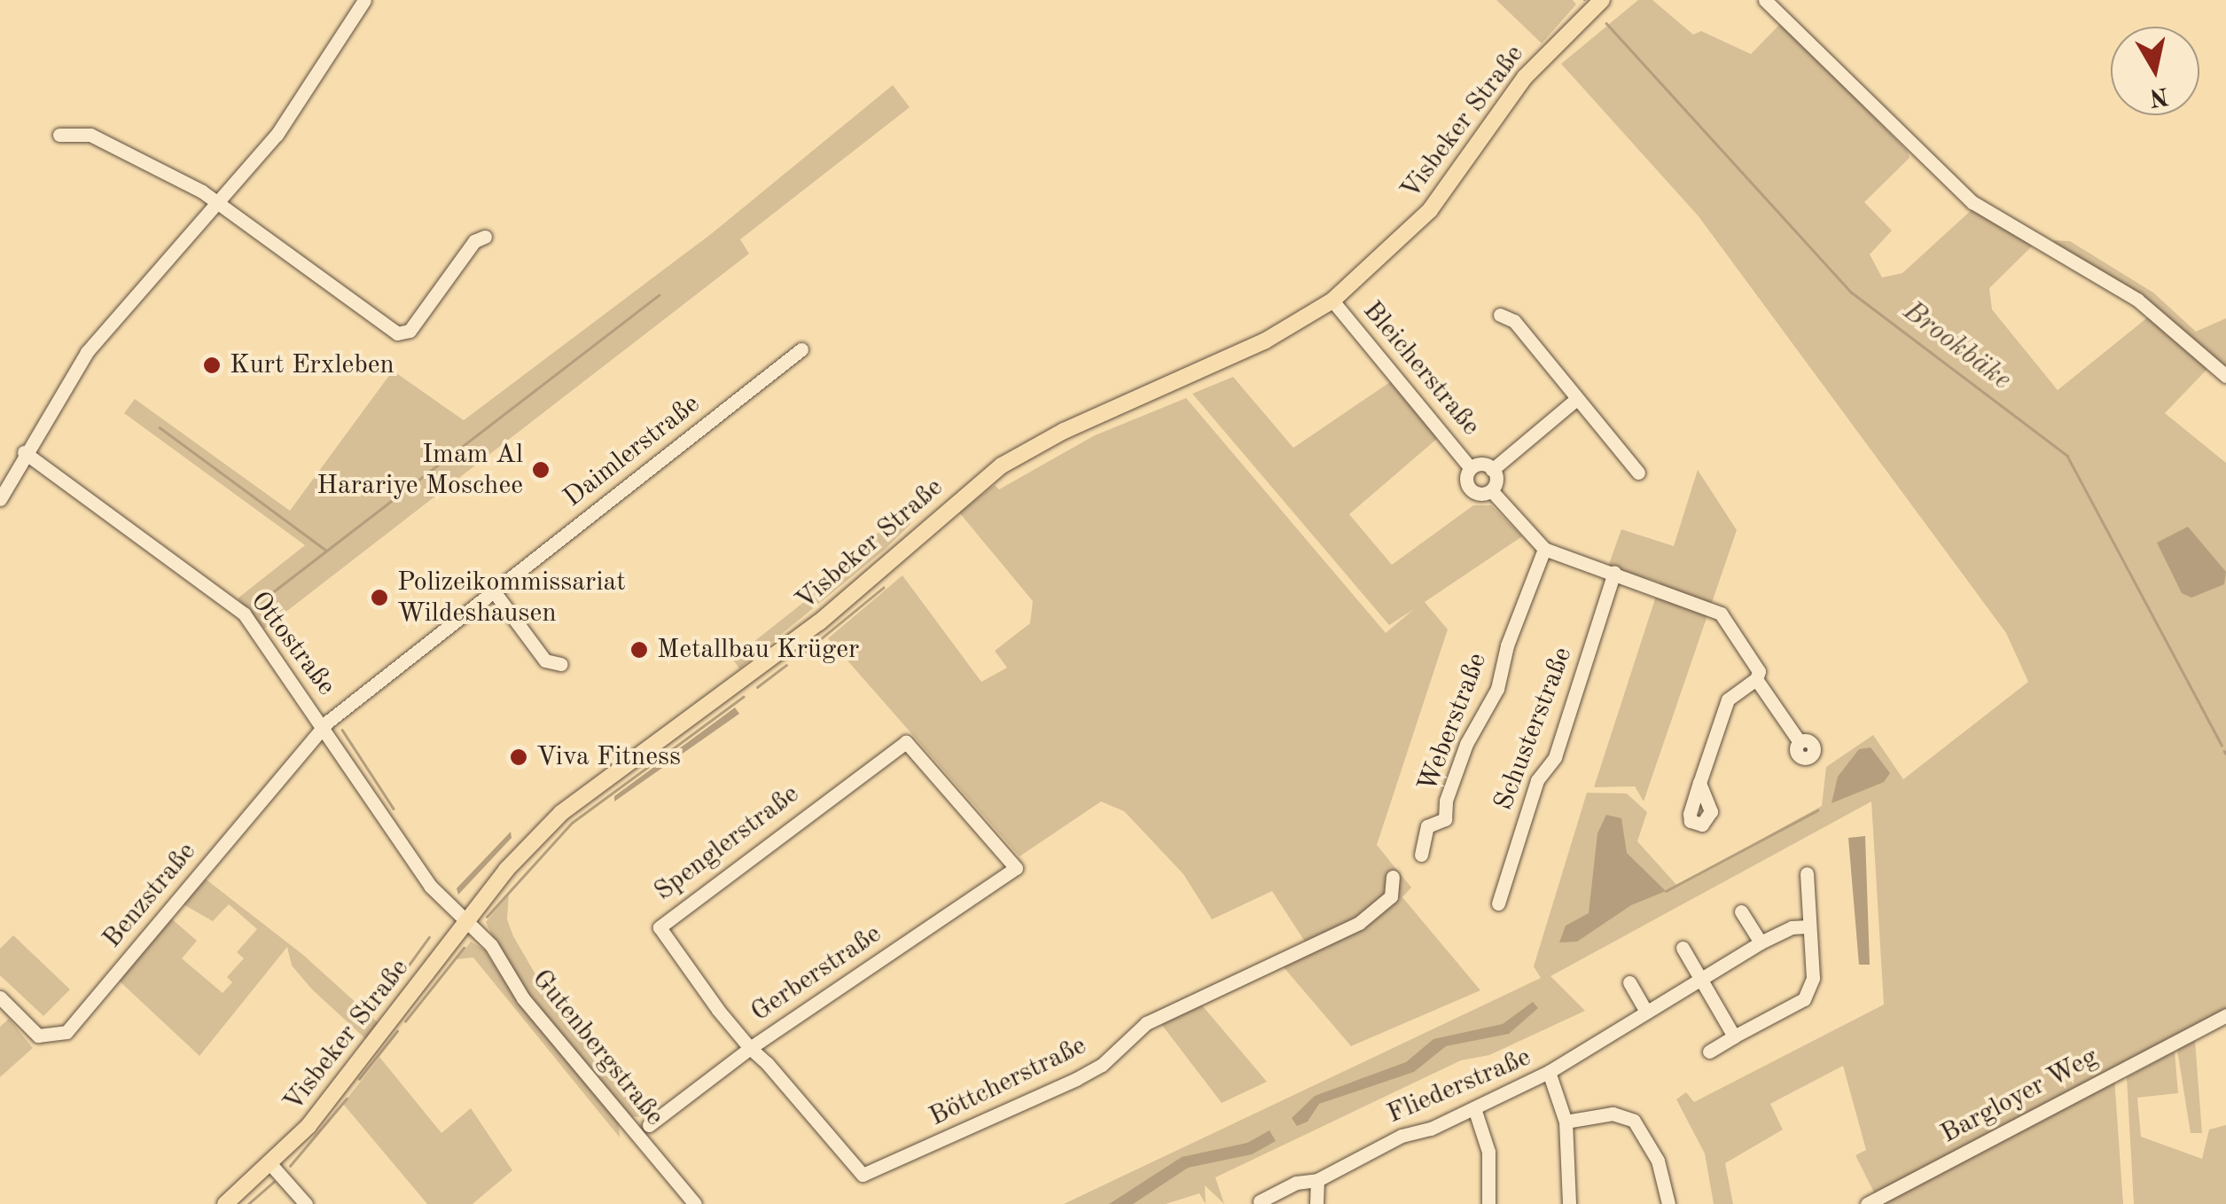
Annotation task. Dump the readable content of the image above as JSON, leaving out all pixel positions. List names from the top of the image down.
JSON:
{
  "streets": {
    "main road": ["Visbeker Straße"],
    "street": [
      "Bleicherstraße",
      "Daimlerstraße",
      "Ottostraße",
      "Weberstraße",
      "Schusterstraße",
      "Spenglerstraße",
      "Benzstraße",
      "Gerberstraße",
      "Gutenbergstraße",
      "Böttcherstraße",
      "Fliederstraße",
      "Bargloyer Weg"
    ]
  },
  "crossings": [
    ["Visbeker Straße", "Bleicherstraße"],
    ["Visbeker Straße", "Ottostraße"],
    ["Visbeker Straße", "Gutenbergstraße"],
    ["Daimlerstraße", "Ottostraße"],
    ["Daimlerstraße", "Benzstraße"],
    ["Ottostraße", "Benzstraße"],
    ["Ottostraße", "Gutenbergstraße"],
    ["Spenglerstraße", "Gerberstraße"],
    ["Spenglerstraße", "Böttcherstraße"],
    ["Gerberstraße", "Böttcherstraße"]
  ],
  "water": ["Brookbäke"],
  "places": [
    "Kurt Erxleben",
    "Imam Al Harariye Moschee",
    "Polizeikommissariat Wildeshausen",
    "Metallbau Krüger",
    "Viva Fitness"
  ],
  "north": "bottom"
}
